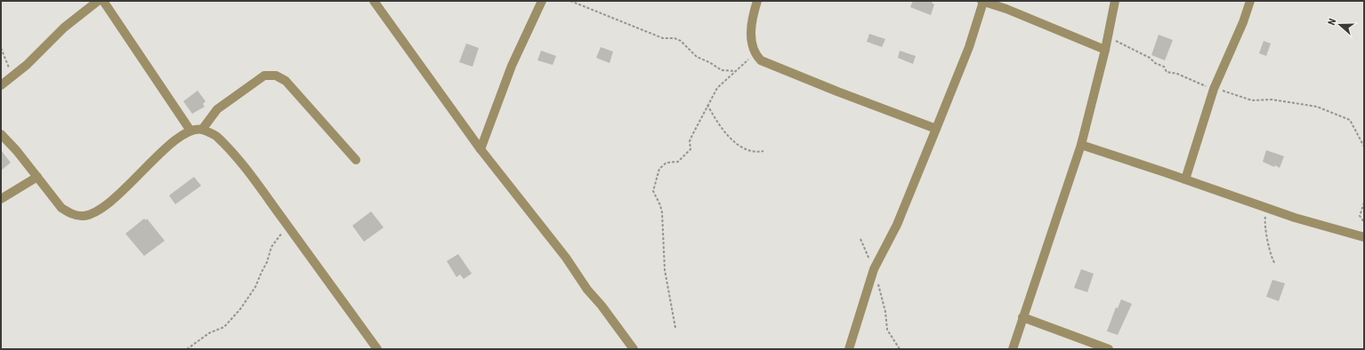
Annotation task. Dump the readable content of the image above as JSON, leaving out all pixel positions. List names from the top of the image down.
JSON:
{
  "north": "left"
}
